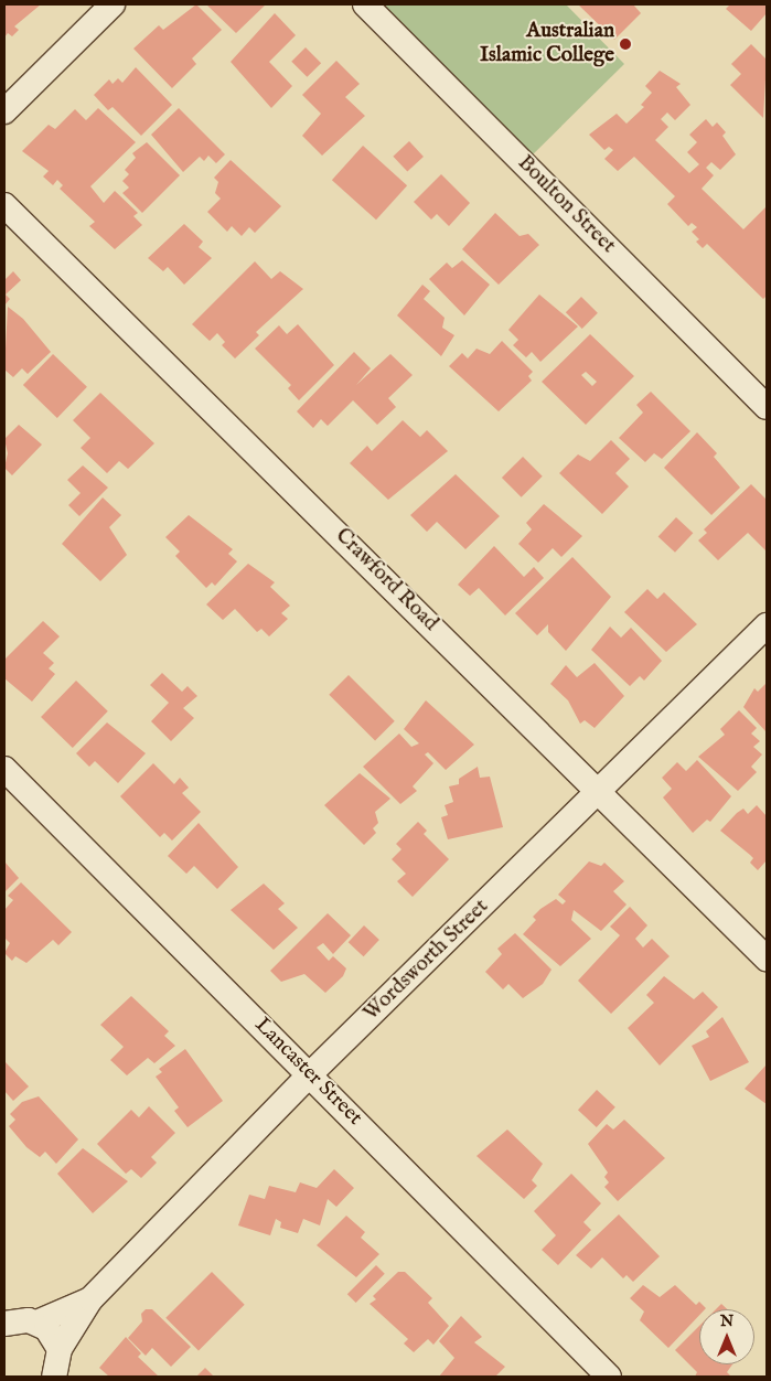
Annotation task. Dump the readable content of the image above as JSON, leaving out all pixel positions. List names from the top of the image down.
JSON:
{
  "streets": {
    "street": [
      "Boulton Street",
      "Crawford Road",
      "Wordsworth Street",
      "Lancaster Street"
    ]
  },
  "crossings": [
    ["Crawford Road", "Wordsworth Street"],
    ["Wordsworth Street", "Lancaster Street"]
  ],
  "places": ["Australian Islamic College"],
  "north": "top"
}
